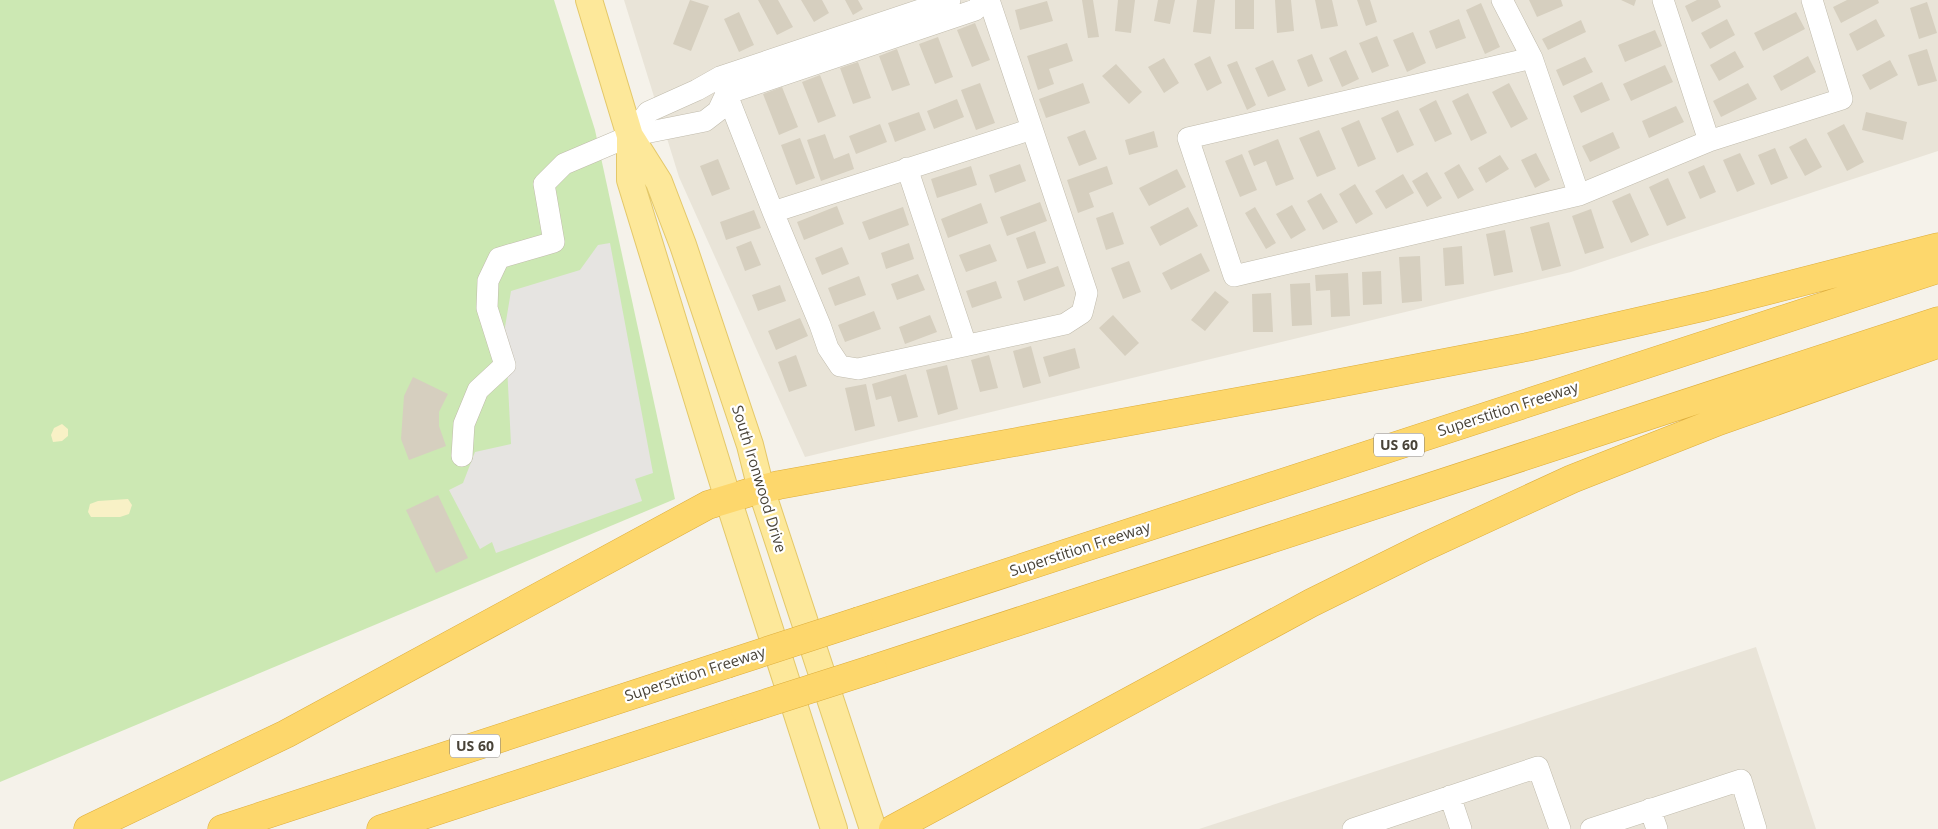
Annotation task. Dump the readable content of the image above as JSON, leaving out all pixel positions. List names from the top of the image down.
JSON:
{
  "streets": {
    "highway": ["Superstition Freeway", "US 60"],
    "main road": ["South Ironwood Drive"]
  }
}
